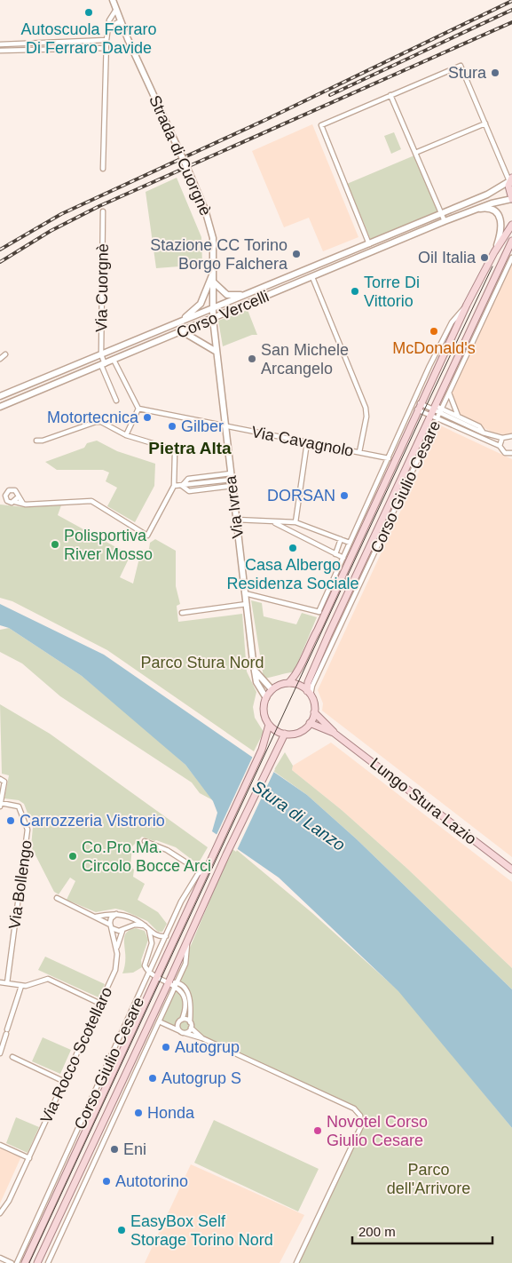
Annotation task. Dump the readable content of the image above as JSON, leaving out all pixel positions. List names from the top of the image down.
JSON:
{
  "streets": {
    "main road": [
      "Strada di Cuorgnè",
      "Corso Vercelli",
      "Corso Giulio Cesare",
      "Via Ivrea",
      "Lungo Stura Lazio"
    ],
    "street": [
      "Via Cuorgnè",
      "Via Cavagnolo",
      "Via Bollengo",
      "Via Rocco Scotellaro"
    ]
  },
  "crossings": [
    ["Strada di Cuorgnè", "Corso Vercelli"],
    ["Strada di Cuorgnè", "Via Ivrea"],
    ["Via Cuorgnè", "Corso Vercelli"],
    ["Corso Vercelli", "Via Ivrea"],
    ["Via Cavagnolo", "Corso Giulio Cesare"],
    ["Via Cavagnolo", "Via Ivrea"],
    ["Corso Giulio Cesare", "Via Ivrea"],
    ["Corso Giulio Cesare", "Lungo Stura Lazio"],
    ["Via Ivrea", "Lungo Stura Lazio"]
  ],
  "districts": ["Pietra Alta"],
  "water": ["Stura di Lanzo"],
  "parks": ["Parco Stura Nord", "Parco dell'Arrivore"],
  "places": [
    "Autoscuola Ferraro Di Ferraro Davide",
    "Stura",
    "Stazione CC Torino Borgo Falchera",
    "Oil Italia",
    "Torre Di Vittorio",
    "McDonald's",
    "San Michele Arcangelo",
    "Motortecnica",
    "Gilber",
    "DORSAN",
    "Polisportiva River Mosso",
    "Casa Albergo Residenza Sociale",
    "Carrozzeria Vistrorio",
    "Co.Pro.Ma. Circolo Bocce Arci",
    "Autogrup",
    "Autogrup S",
    "Honda",
    "Novotel Corso Giulio Cesare",
    "Eni",
    "Autotorino",
    "EasyBox Self Storage Torino Nord"
  ],
  "scale_bar": "200 m"
}
